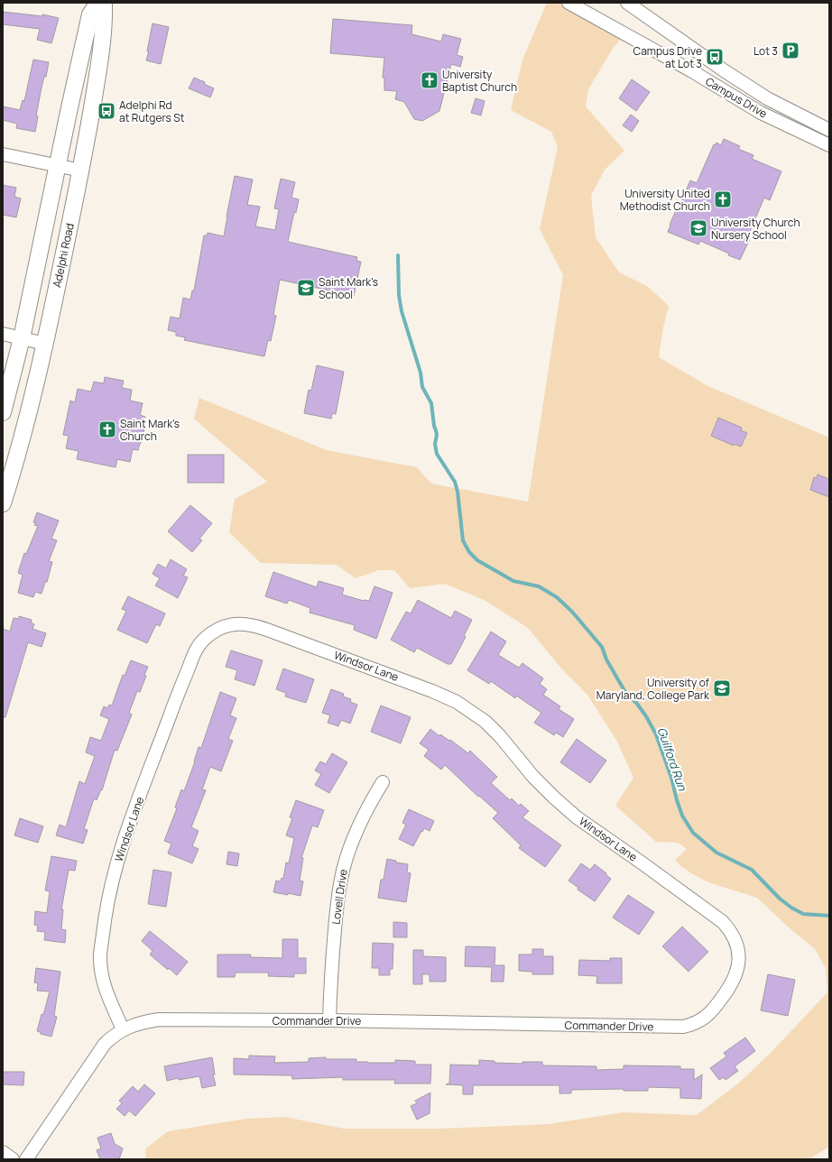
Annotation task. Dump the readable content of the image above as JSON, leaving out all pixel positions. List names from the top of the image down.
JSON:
{
  "streets": {
    "main road": ["Adelphi Road"],
    "street": [
      "Campus Drive",
      "Windsor Lane",
      "Lovell Drive",
      "Commander Drive"
    ]
  },
  "crossings": [
    ["Windsor Lane", "Commander Drive"],
    ["Lovell Drive", "Commander Drive"]
  ],
  "water": ["Guilford Run"],
  "places": {
    "parking": ["Lot 3"],
    "bus stop": ["Campus Drive at Lot 3", "Adelphi Rd at Rutgers St"],
    "church": ["University Baptist Church", "University United Methodist Church", "Saint Mark's Church"],
    "school or university": ["University Church Nursery School", "Saint Mark's School", "University of Maryland, College Park"]
  }
}
